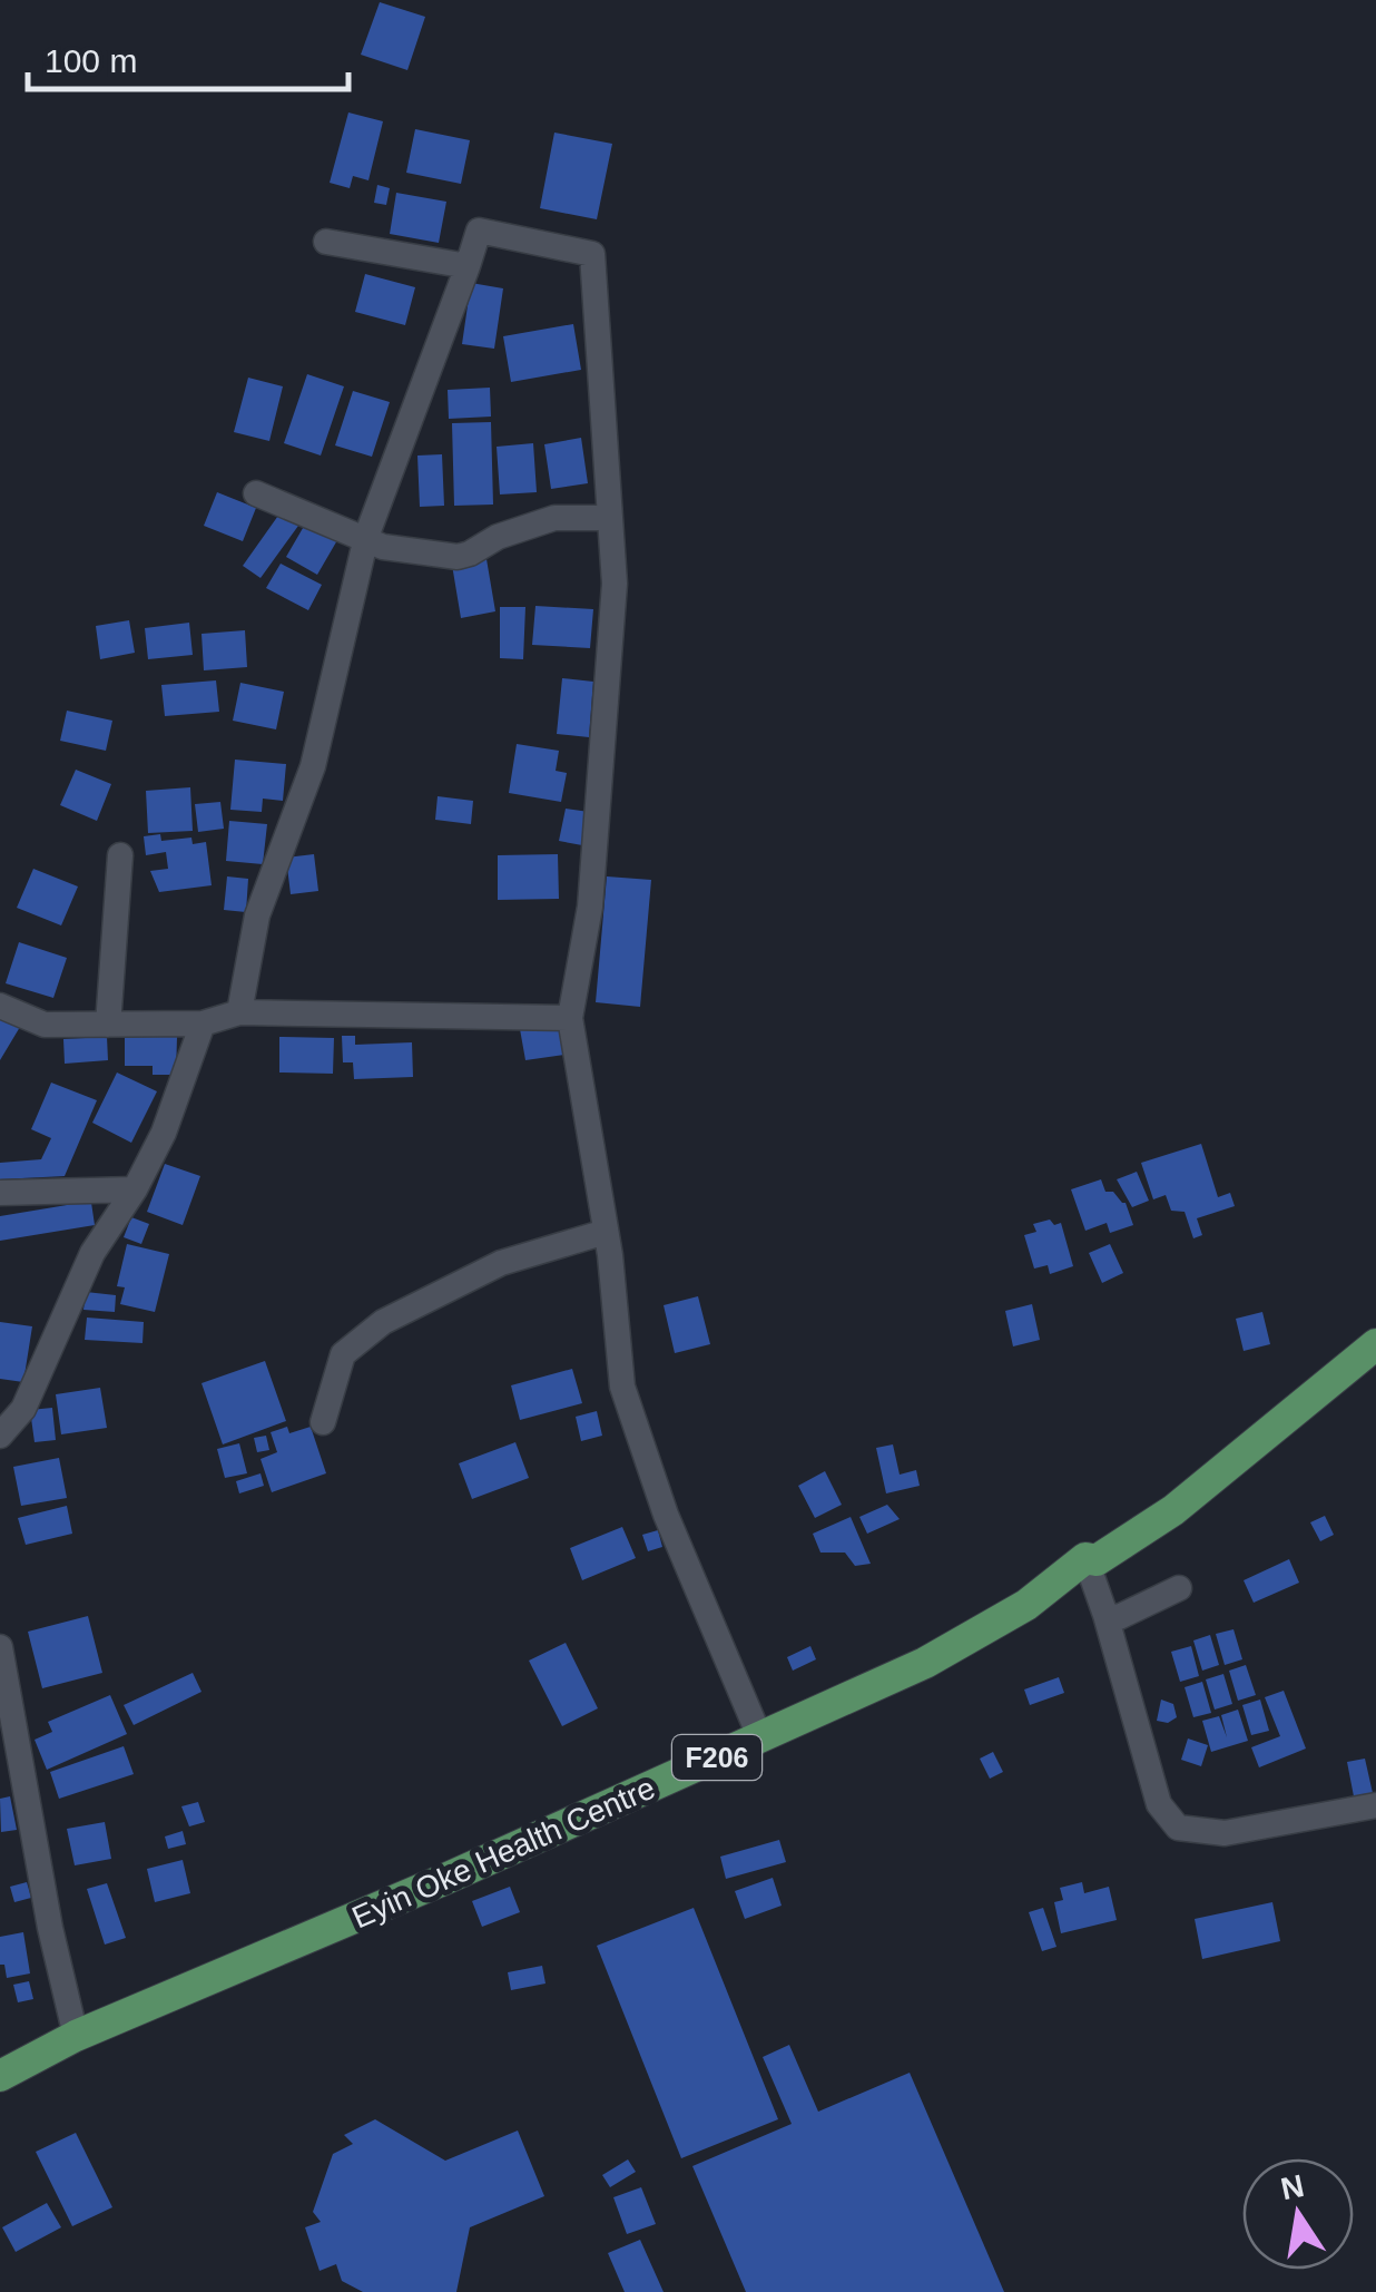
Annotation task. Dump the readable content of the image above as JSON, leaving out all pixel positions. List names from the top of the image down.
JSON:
{
  "streets": {
    "main road": ["F206", "Eyin Oke Health Centre"]
  },
  "scale_bar": "100 m",
  "north": "top"
}
